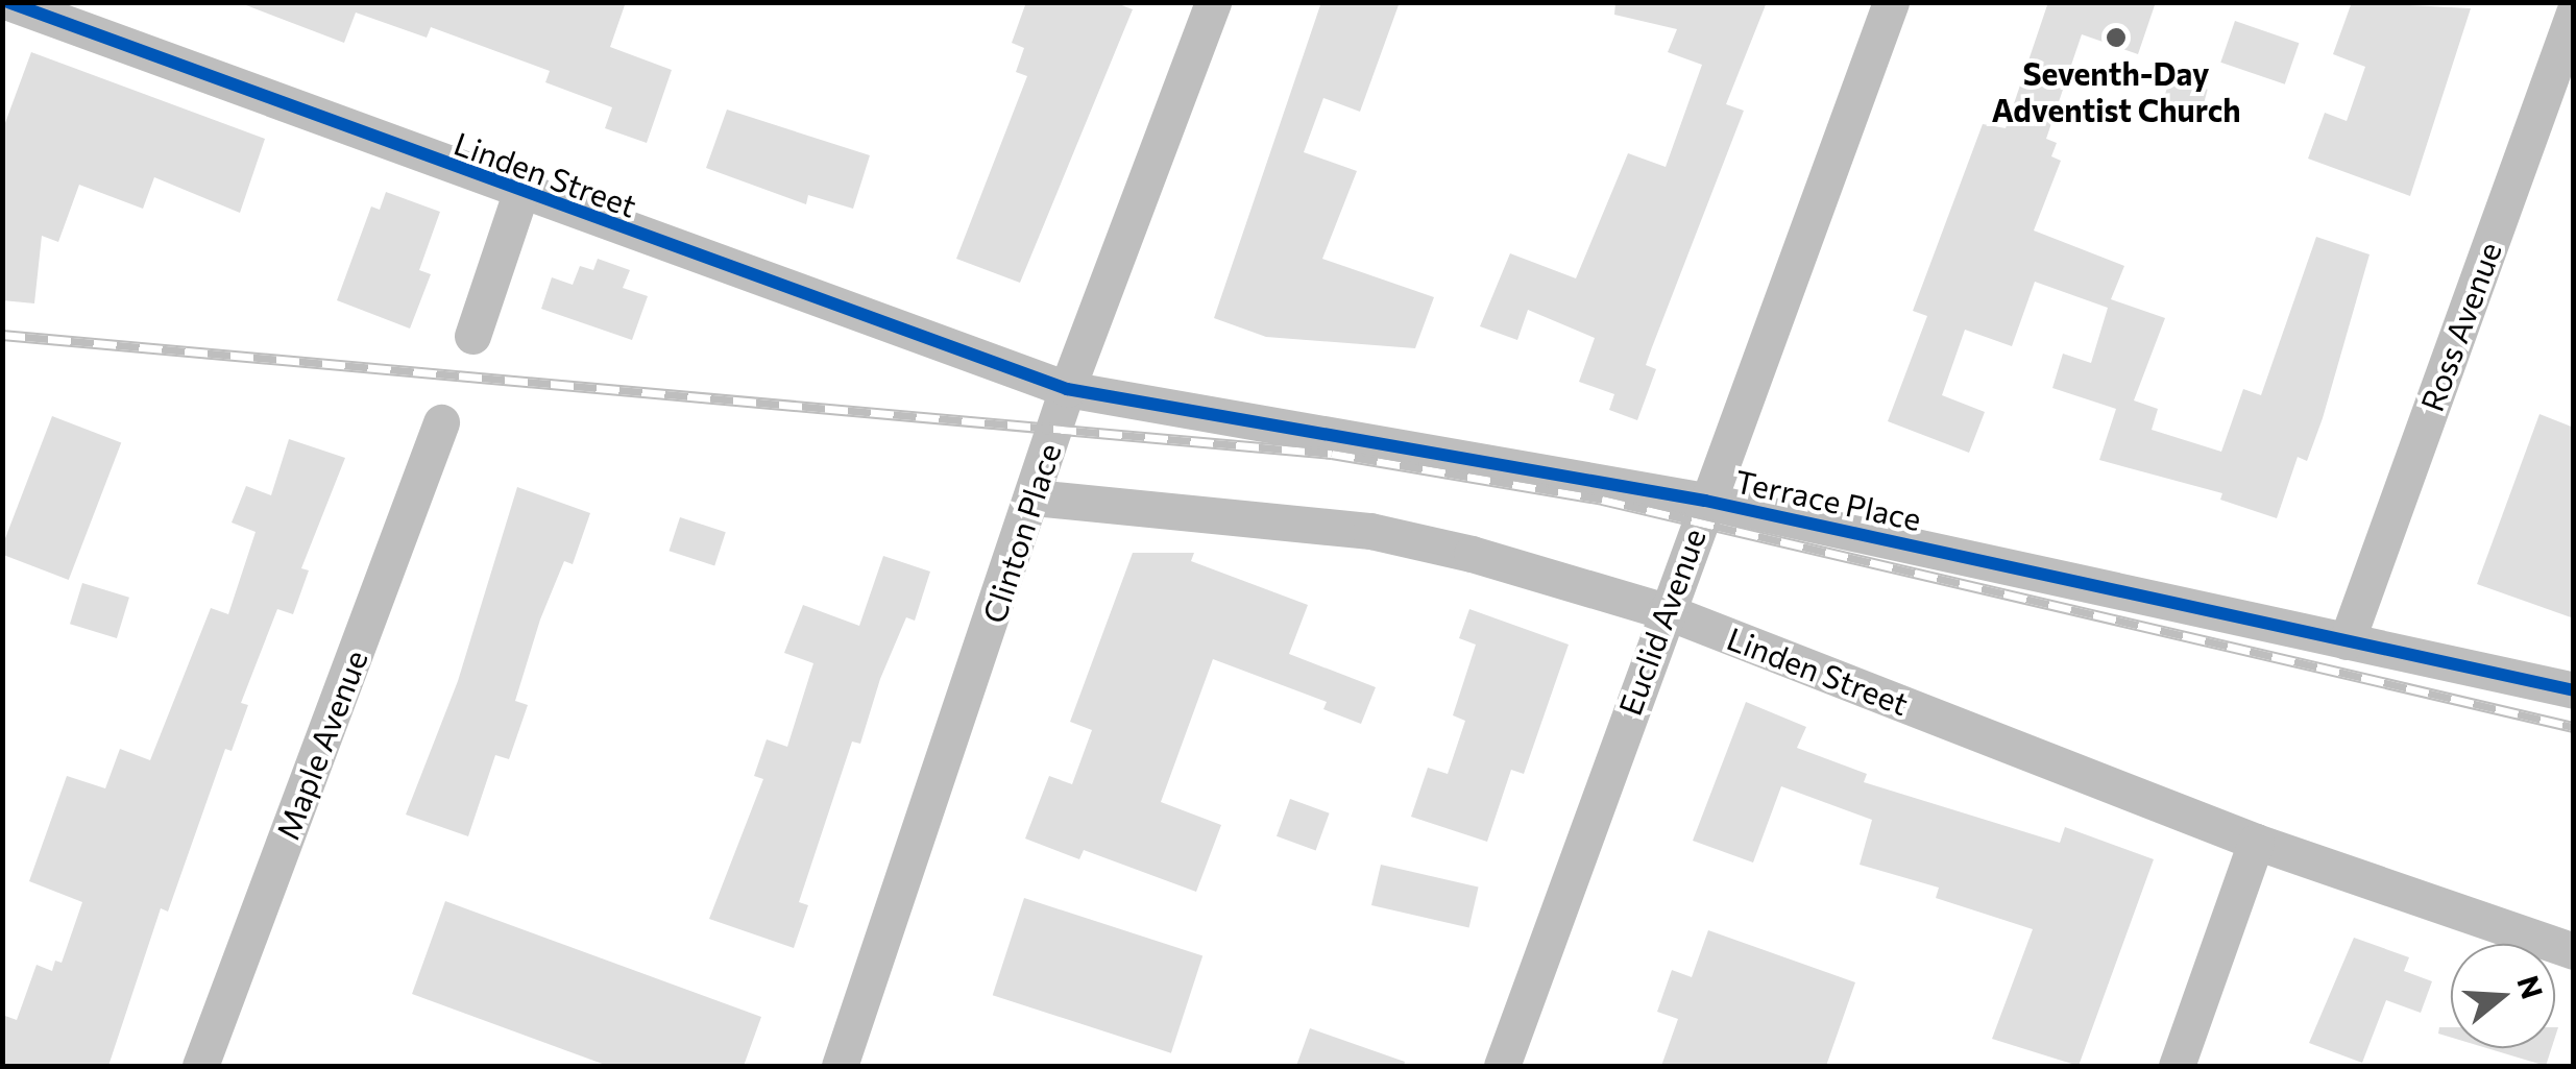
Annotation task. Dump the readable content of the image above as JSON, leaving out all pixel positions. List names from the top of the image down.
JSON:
{
  "streets": {
    "street": [
      "Linden Street",
      "Ross Avenue",
      "Terrace Place",
      "Clinton Place",
      "Euclid Avenue",
      "Maple Avenue"
    ]
  },
  "crossings": [
    ["Linden Street", "Terrace Place"],
    ["Linden Street", "Clinton Place"],
    ["Linden Street", "Euclid Avenue"],
    ["Ross Avenue", "Terrace Place"],
    ["Terrace Place", "Clinton Place"],
    ["Terrace Place", "Euclid Avenue"]
  ],
  "places": ["Seventh-Day Adventist Church"],
  "north": "right"
}
